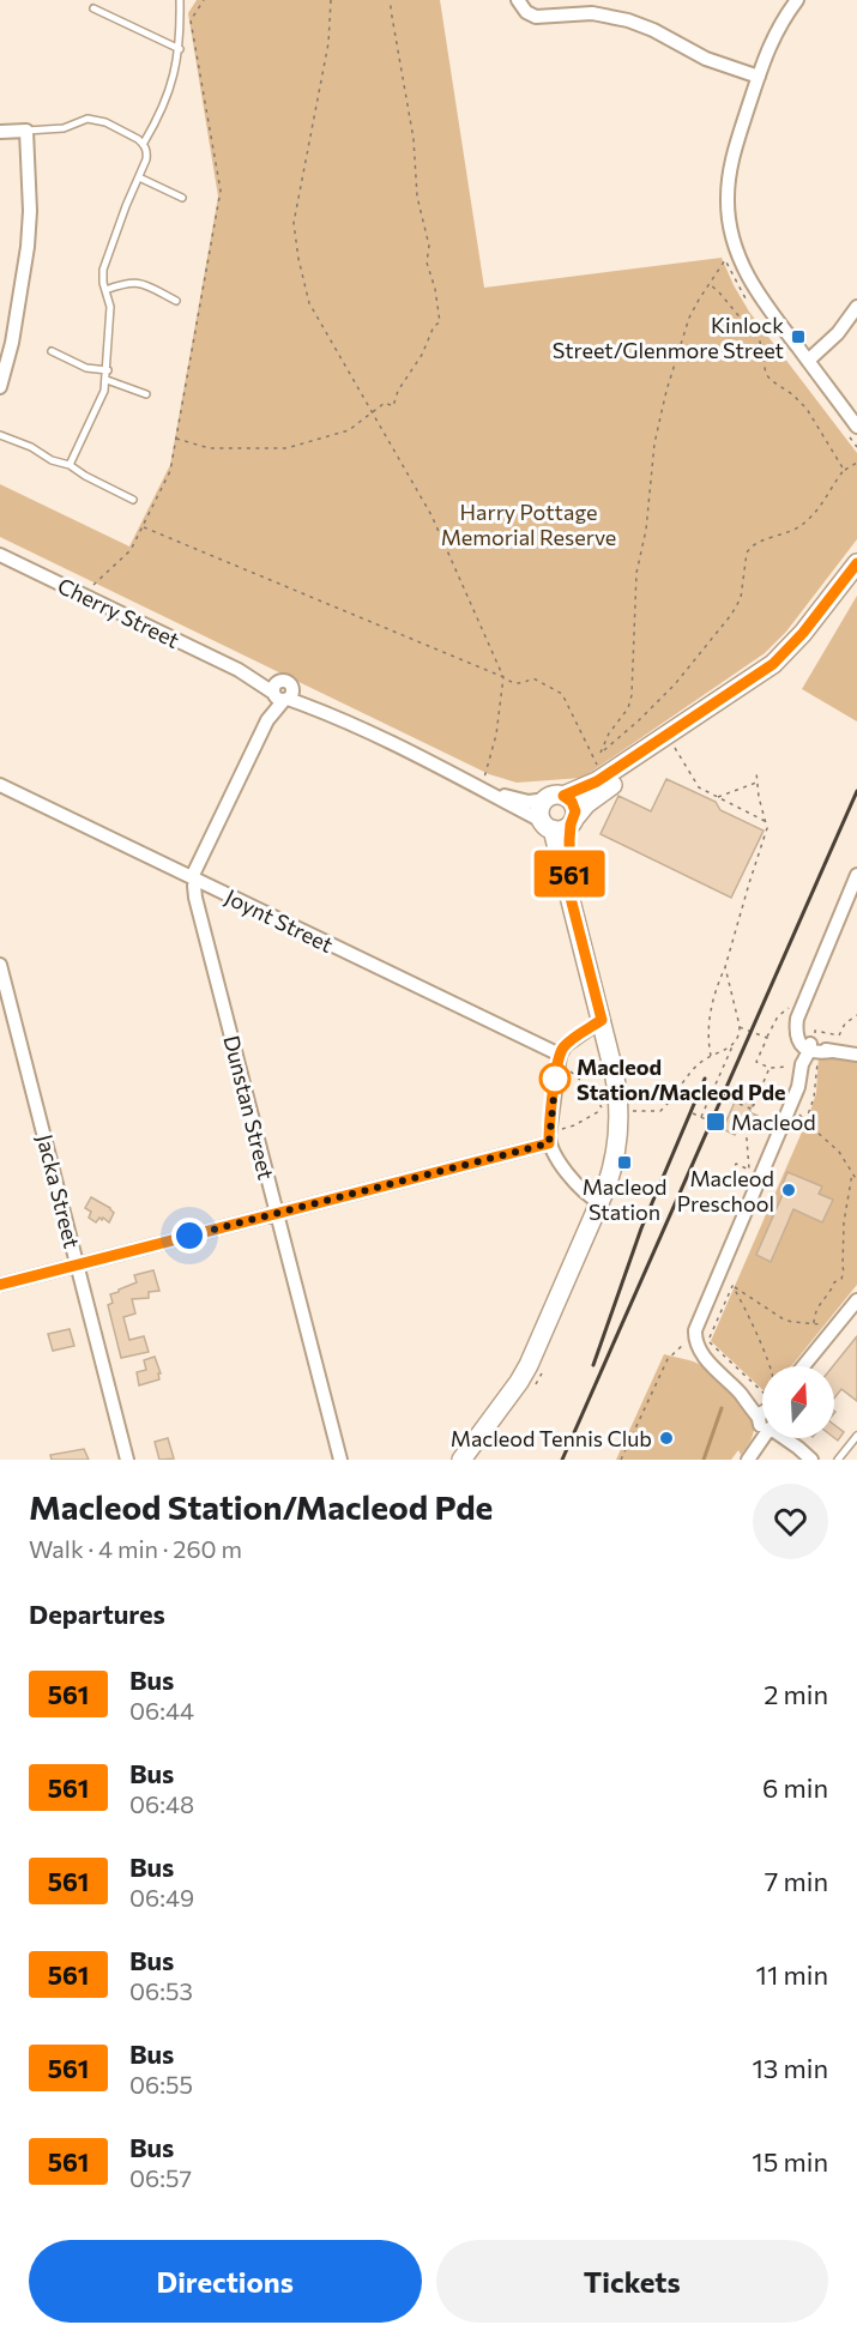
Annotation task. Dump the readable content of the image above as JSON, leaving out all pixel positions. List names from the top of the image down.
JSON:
{
  "streets": {
    "street": [
      "Cherry Street",
      "Joynt Street",
      "Dunstan Street",
      "Jacka Street"
    ]
  },
  "crossings": [
    ["Joynt Street", "Dunstan Street"]
  ],
  "parks": ["Harry Pottage Memorial Reserve"],
  "places": {
    "transit": ["Kinlock Street/Glenmore Street", "Macleod", "Macleod Station"],
    "other": ["Macleod Station/Macleod Pde", "Macleod Preschool", "Macleod Tennis Club"]
  },
  "lines": ["bus line 561"],
  "north": "top",
  "page": {
    "on_map": "561",
    "heading": [
      ["Macleod Station/Macleod Pde", "Walk · 4 min · 260 m"],
      "Departures"
    ],
    "list": [
      {
        "mark": "561",
        "name": "Bus",
        "note": "06:44",
        "value": "2 min"
      },
      {
        "mark": "561",
        "name": "Bus",
        "note": "06:48",
        "value": "6 min"
      },
      {
        "mark": "561",
        "name": "Bus",
        "note": "06:49",
        "value": "7 min"
      },
      {
        "mark": "561",
        "name": "Bus",
        "note": "06:53",
        "value": "11 min"
      },
      {
        "mark": "561",
        "name": "Bus",
        "note": "06:55",
        "value": "13 min"
      },
      {
        "mark": "561",
        "name": "Bus",
        "note": "06:57",
        "value": "15 min"
      }
    ],
    "buttons": ["Directions", "Tickets"]
  }
}
